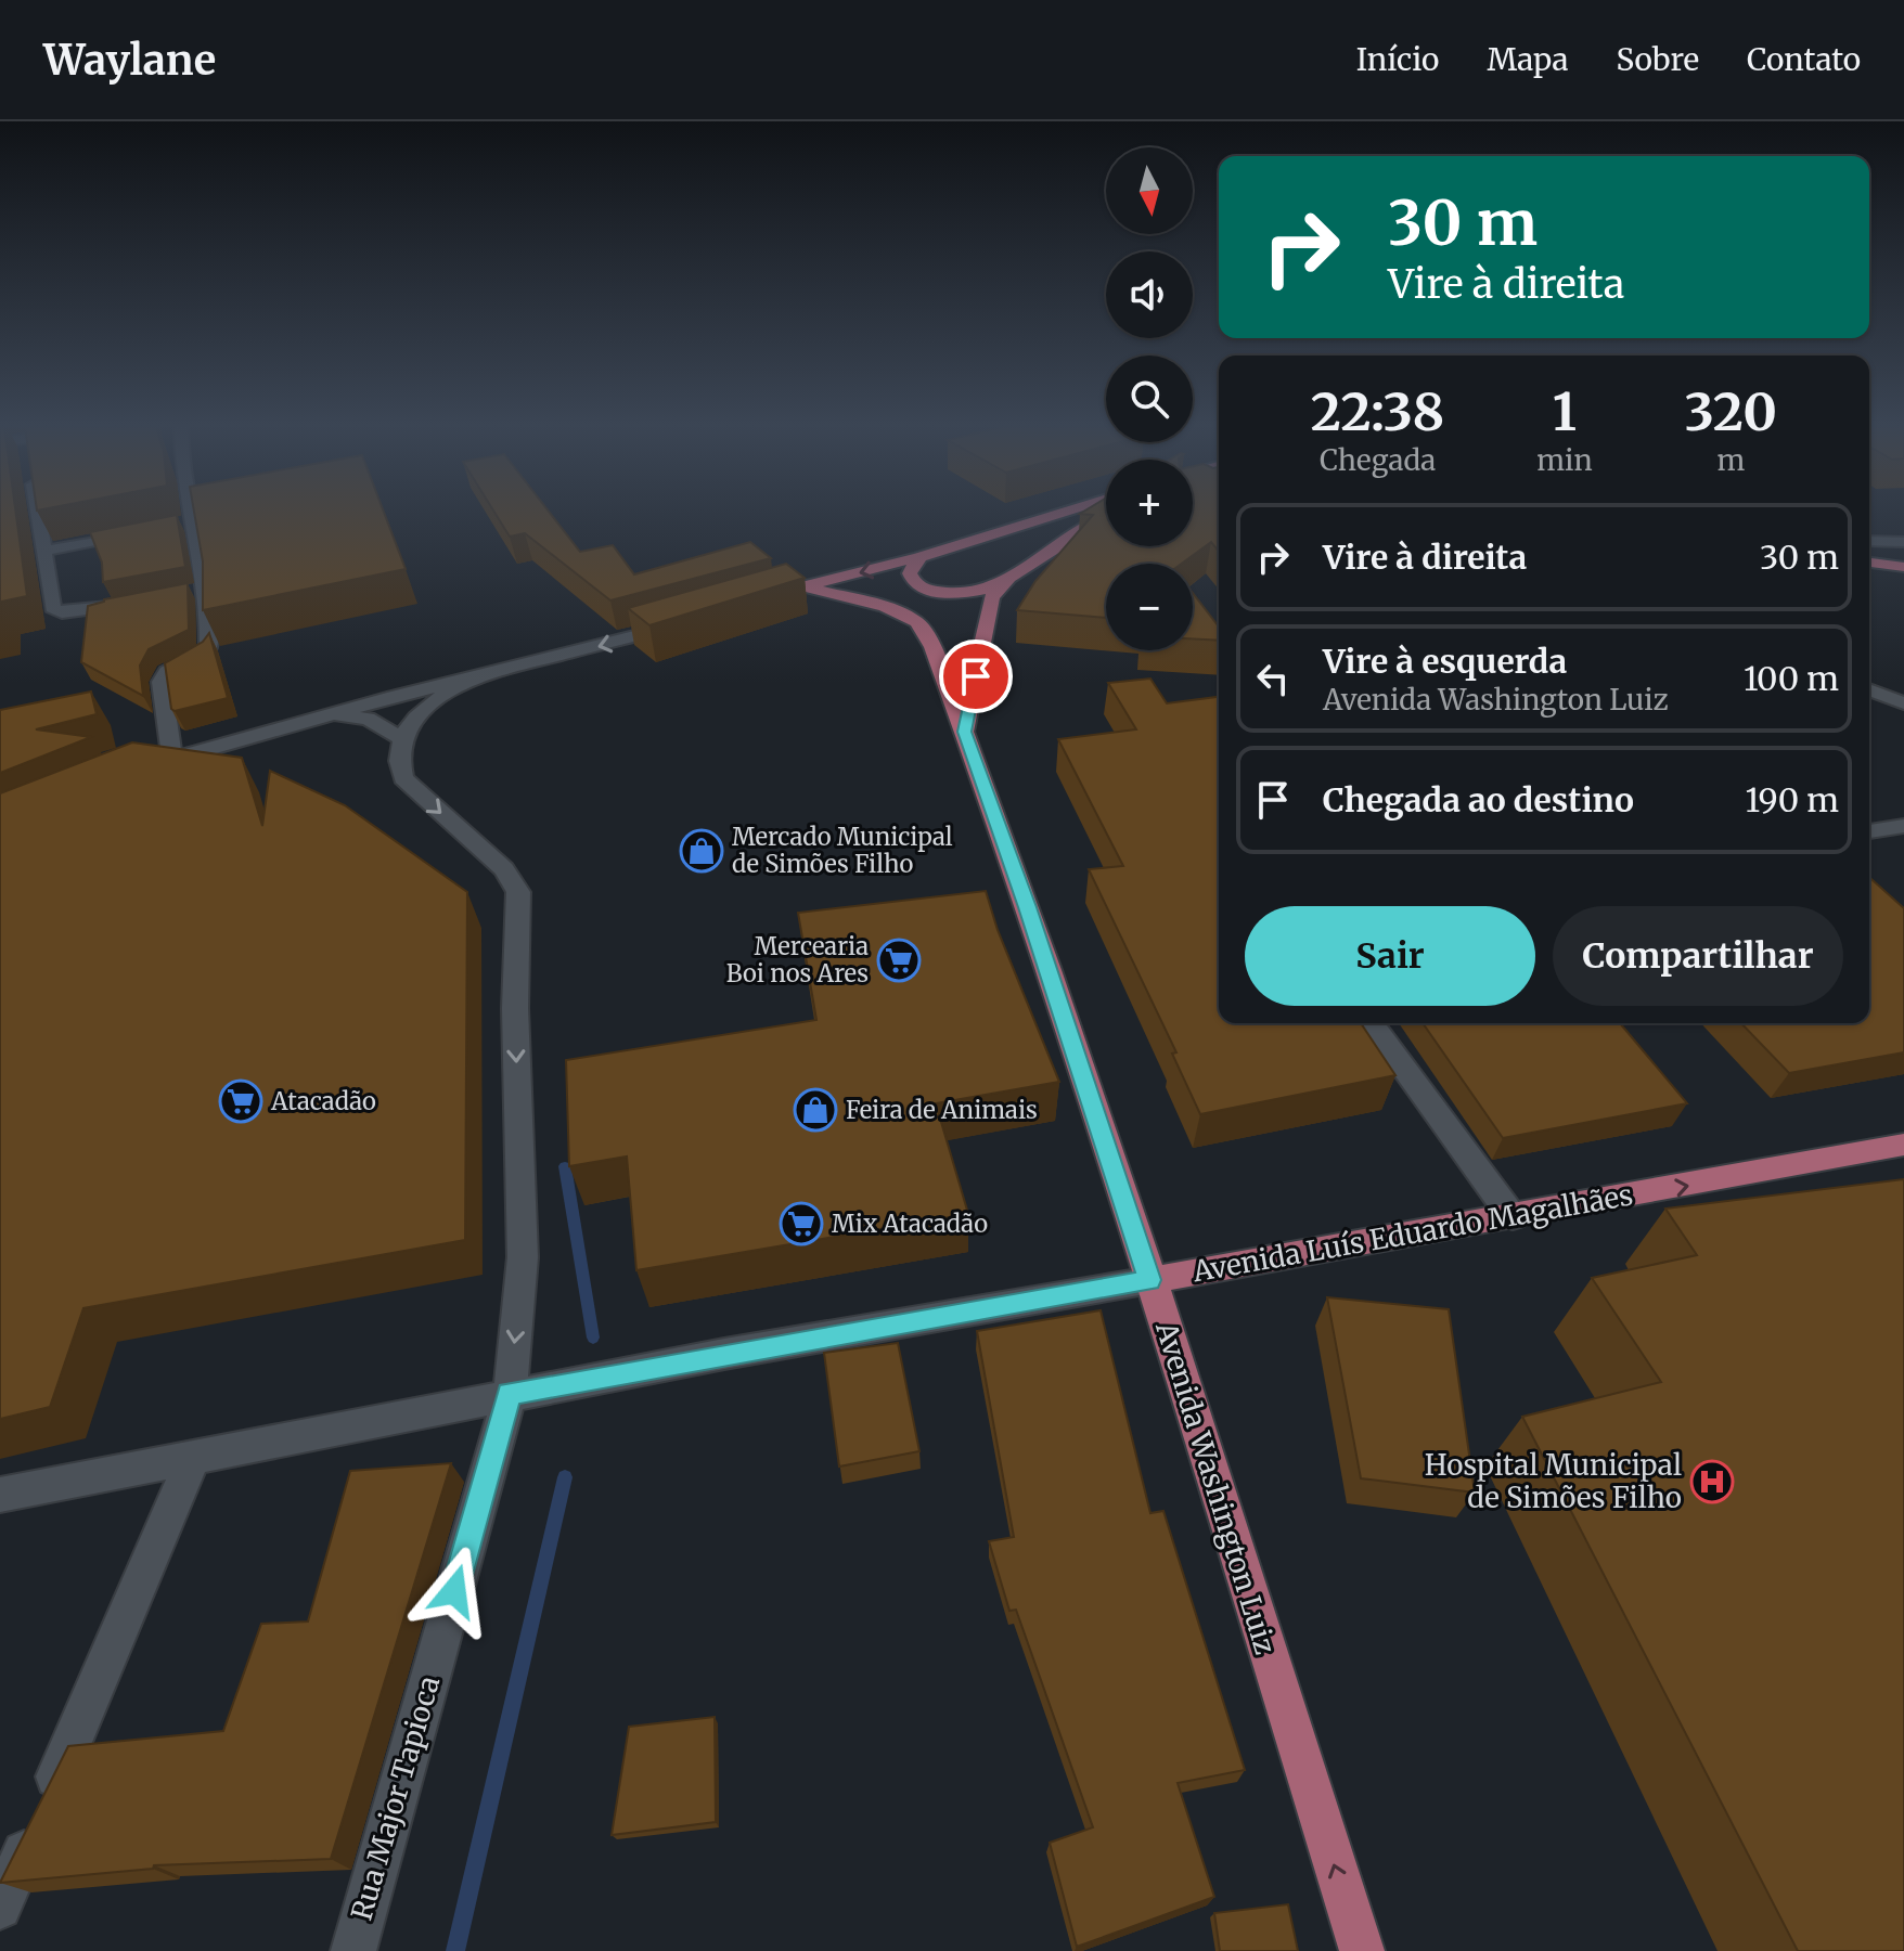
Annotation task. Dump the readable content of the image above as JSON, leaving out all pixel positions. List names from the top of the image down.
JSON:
{
  "streets": {
    "main road": ["Avenida Luís Eduardo Magalhães", "Avenida Washington Luiz"],
    "street": ["Rua Major Tapioca"]
  },
  "crossings": [
    ["Avenida Luís Eduardo Magalhães", "Avenida Washington Luiz"],
    ["Avenida Luís Eduardo Magalhães", "Rua Major Tapioca"]
  ],
  "one_way": ["Rua Major Tapioca"],
  "places": {
    "shop": ["Mercado Municipal de Simões Filho", "Feira de Animais"],
    "supermarket": ["Mercearia Boi nos Ares", "Atacadão", "Mix Atacadão"],
    "hospital": ["Hospital Municipal de Simões Filho"]
  },
  "north": "bottom",
  "page": {
    "header": "Waylane",
    "nav": [
      "Início",
      "Mapa",
      "Sobre",
      "Contato"
    ],
    "map_buttons": ["+", "−"],
    "turn": ["30 m", "Vire à direita"],
    "eta": [
      "22:38",
      "Chegada",
      "1",
      "min",
      "320",
      "m"
    ],
    "list": [
      {
        "name": "Vire à direita",
        "value": "30 m"
      },
      {
        "name": "Vire à esquerda",
        "note": "Avenida Washington Luiz",
        "value": "100 m"
      },
      {
        "name": "Chegada ao destino",
        "value": "190 m"
      }
    ],
    "buttons": ["Sair", "Compartilhar"]
  }
}
